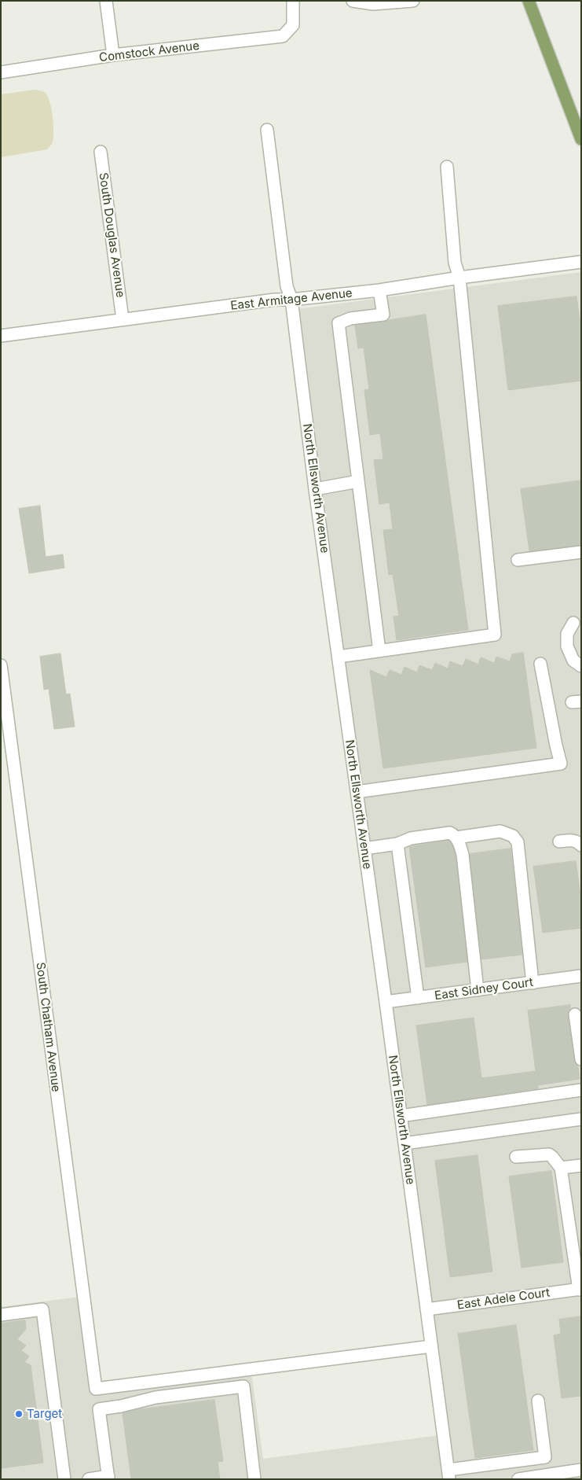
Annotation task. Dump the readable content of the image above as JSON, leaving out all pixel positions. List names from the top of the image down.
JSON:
{
  "streets": {
    "street": [
      "Comstock Avenue",
      "South Douglas Avenue",
      "East Armitage Avenue",
      "North Ellsworth Avenue",
      "East Sidney Court",
      "South Chatham Avenue",
      "East Adele Court"
    ]
  },
  "crossings": [
    ["South Douglas Avenue", "East Armitage Avenue"],
    ["East Armitage Avenue", "North Ellsworth Avenue"],
    ["North Ellsworth Avenue", "East Sidney Court"],
    ["North Ellsworth Avenue", "South Chatham Avenue"],
    ["North Ellsworth Avenue", "East Adele Court"]
  ],
  "places": ["Target"]
}
